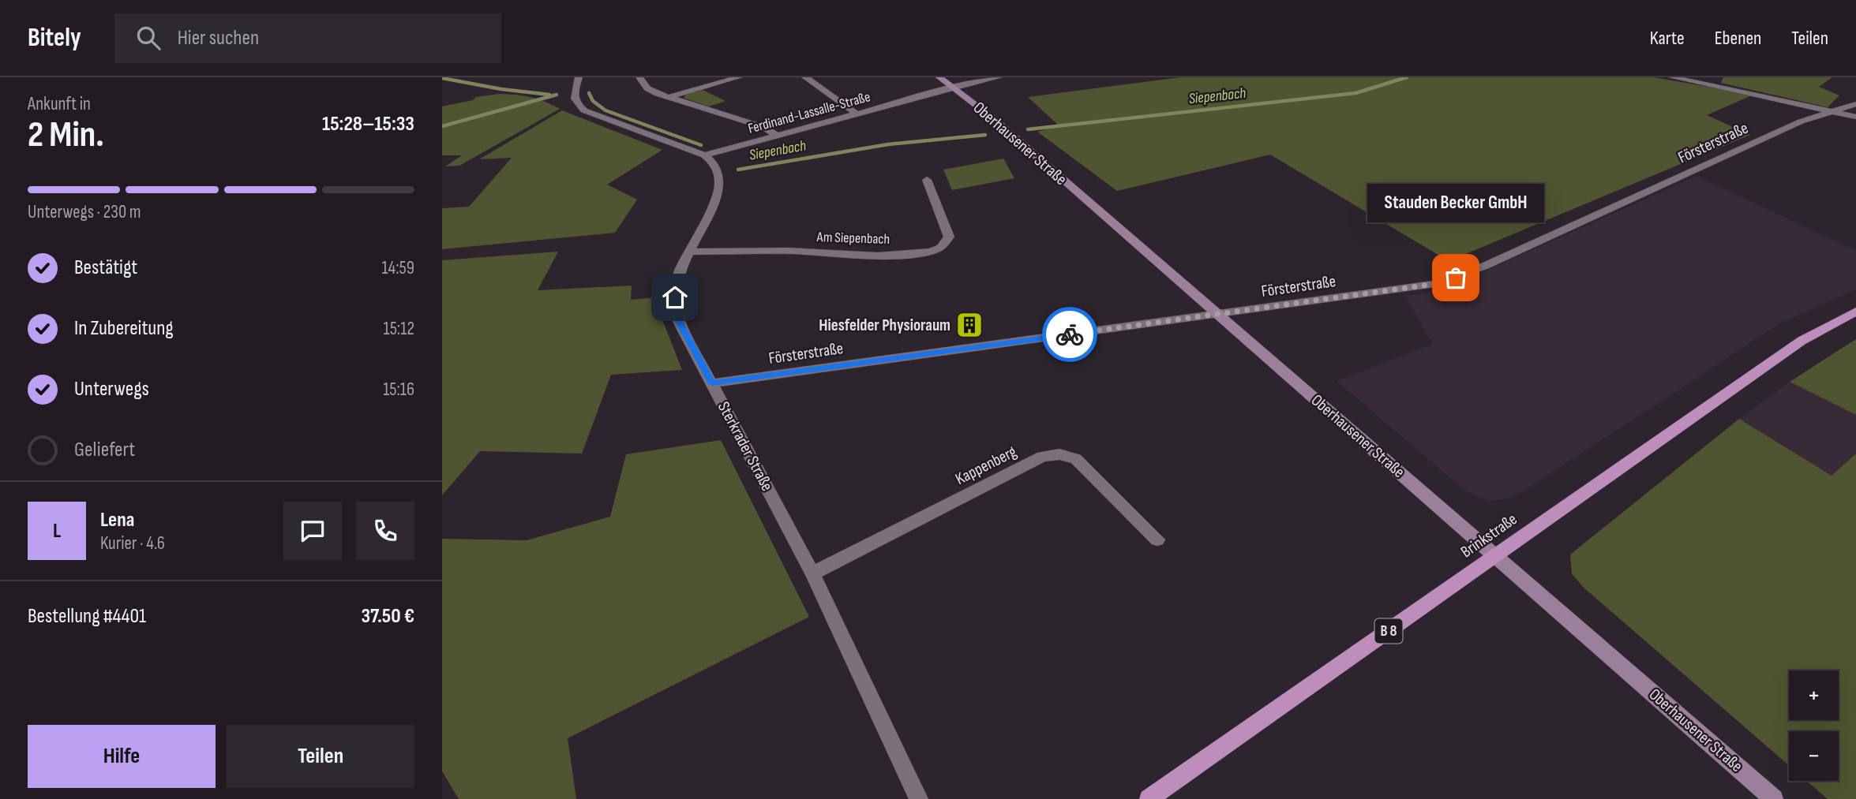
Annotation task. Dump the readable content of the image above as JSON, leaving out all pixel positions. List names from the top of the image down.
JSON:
{
  "streets": {
    "main road": ["Oberhausener Straße", "Brinkstraße", "B 8"],
    "street": [
      "Ferdinand-Lassalle-Straße",
      "Försterstraße",
      "Am Siepenbach",
      "Sterkrader Straße",
      "Kappenberg"
    ]
  },
  "crossings": [
    ["Ferdinand-Lassalle-Straße", "Oberhausener Straße"],
    ["Ferdinand-Lassalle-Straße", "Sterkrader Straße"],
    ["Försterstraße", "Oberhausener Straße"],
    ["Försterstraße", "Sterkrader Straße"],
    ["Oberhausener Straße", "Brinkstraße"],
    ["Am Siepenbach", "Sterkrader Straße"],
    ["Sterkrader Straße", "Kappenberg"]
  ],
  "water": ["Siepenbach"],
  "places": {
    "other": ["Stauden Becker GmbH"],
    "building": ["Hiesfelder Physioraum"]
  },
  "page": {
    "header": "Bitely",
    "search": "Hier suchen",
    "nav": ["Karte", "Ebenen", "Teilen"],
    "heading": ["2 Min.", "Ankunft in", "15:28–15:33"],
    "panel": [
      "Lena",
      "Kurier · 4.6",
      "Bestellung #4401",
      "37.50 €"
    ],
    "bar": "Unterwegs · 230 m",
    "bubble": "Stauden Becker GmbH",
    "list": [
      ["Bestätigt", "14:59"],
      ["In Zubereitung", "15:12"],
      ["Unterwegs", "15:16"],
      "Geliefert"
    ],
    "round": "L",
    "map_buttons": ["+", "−"],
    "buttons": ["Hilfe", "Teilen"]
  }
}
